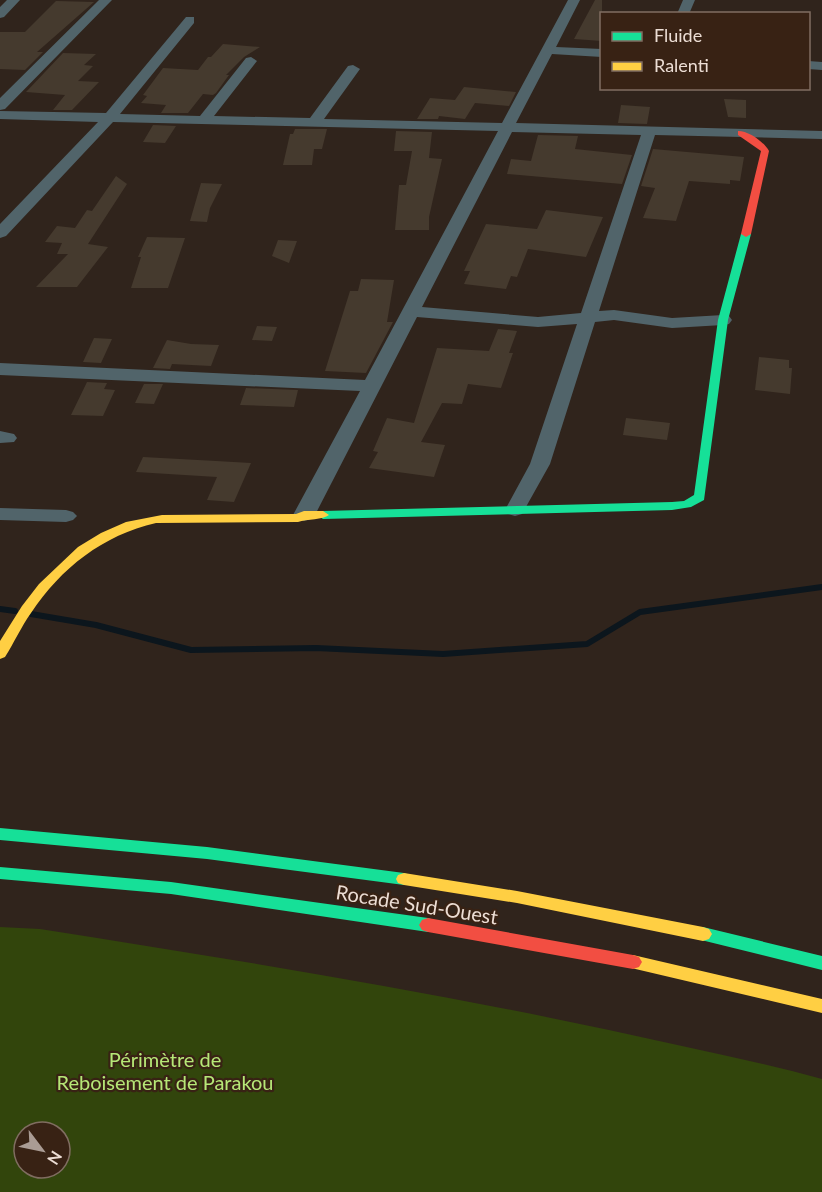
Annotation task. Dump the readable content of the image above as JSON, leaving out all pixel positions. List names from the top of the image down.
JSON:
{
  "streets": {
    "street": ["Rocade Sud-Ouest"]
  },
  "parks": ["Périmètre de Reboisement de Parakou"],
  "legend": ["Fluide", "Ralenti"],
  "north": "bottom right"
}
